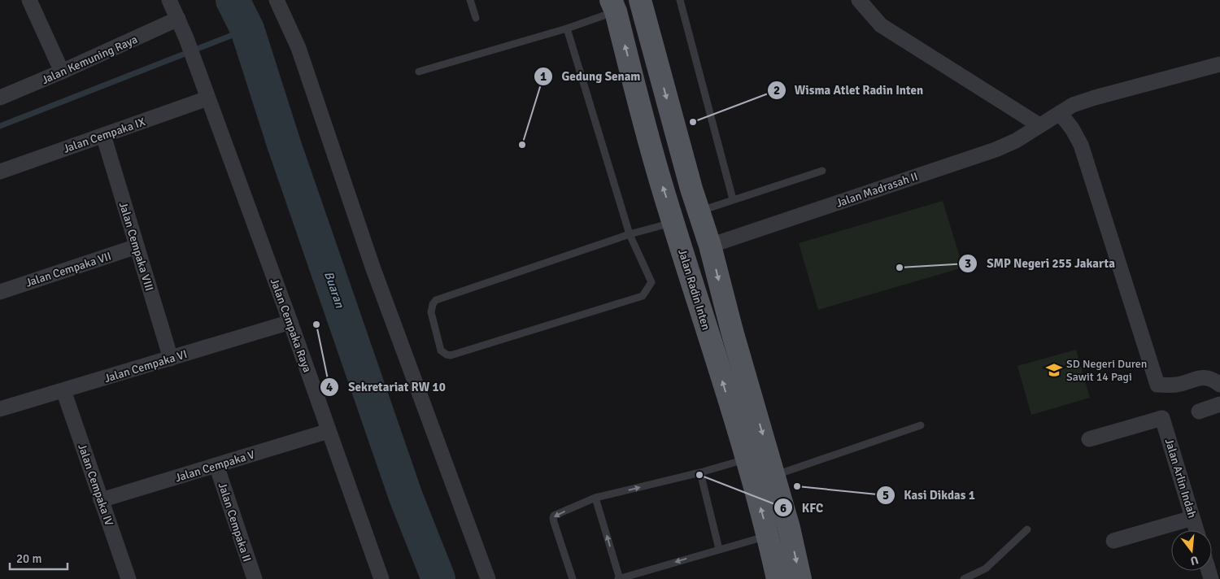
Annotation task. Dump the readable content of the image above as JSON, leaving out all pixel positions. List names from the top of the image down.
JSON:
{
  "streets": {
    "main road": ["Jalan Radin Inten"],
    "street": [
      "Jalan Kemuning Raya",
      "Jalan Cempaka IX",
      "Jalan Madrasah II",
      "Jalan Cempaka VIII",
      "Jalan Cempaka VII",
      "Jalan Cempaka Raya",
      "Jalan Cempaka VI",
      "Jalan Cempaka V",
      "Jalan Arlin Indah",
      "Jalan Cempaka IV",
      "Jalan Cempaka II"
    ]
  },
  "crossings": [
    ["Jalan Kemuning Raya", "Jalan Cempaka Raya"],
    ["Jalan Cempaka IX", "Jalan Cempaka VIII"],
    ["Jalan Cempaka IX", "Jalan Cempaka Raya"],
    ["Jalan Cempaka VIII", "Jalan Cempaka VII"],
    ["Jalan Cempaka VIII", "Jalan Cempaka VI"],
    ["Jalan Cempaka Raya", "Jalan Cempaka VI"],
    ["Jalan Cempaka Raya", "Jalan Cempaka V"],
    ["Jalan Cempaka VI", "Jalan Cempaka IV"],
    ["Jalan Cempaka V", "Jalan Cempaka IV"],
    ["Jalan Cempaka V", "Jalan Cempaka II"]
  ],
  "water": ["Buaran"],
  "places": {
    "other": [
      "Wisma Atlet Radin Inten",
      "Gedung Senam",
      "SMP Negeri 255 Jakarta",
      "Sekretariat RW 10",
      "KFC",
      "Kasi Dikdas 1"
    ],
    "school or university": ["SD Negeri Duren Sawit 14 Pagi"]
  },
  "scale_bar": "20 m",
  "north": "bottom"
}
